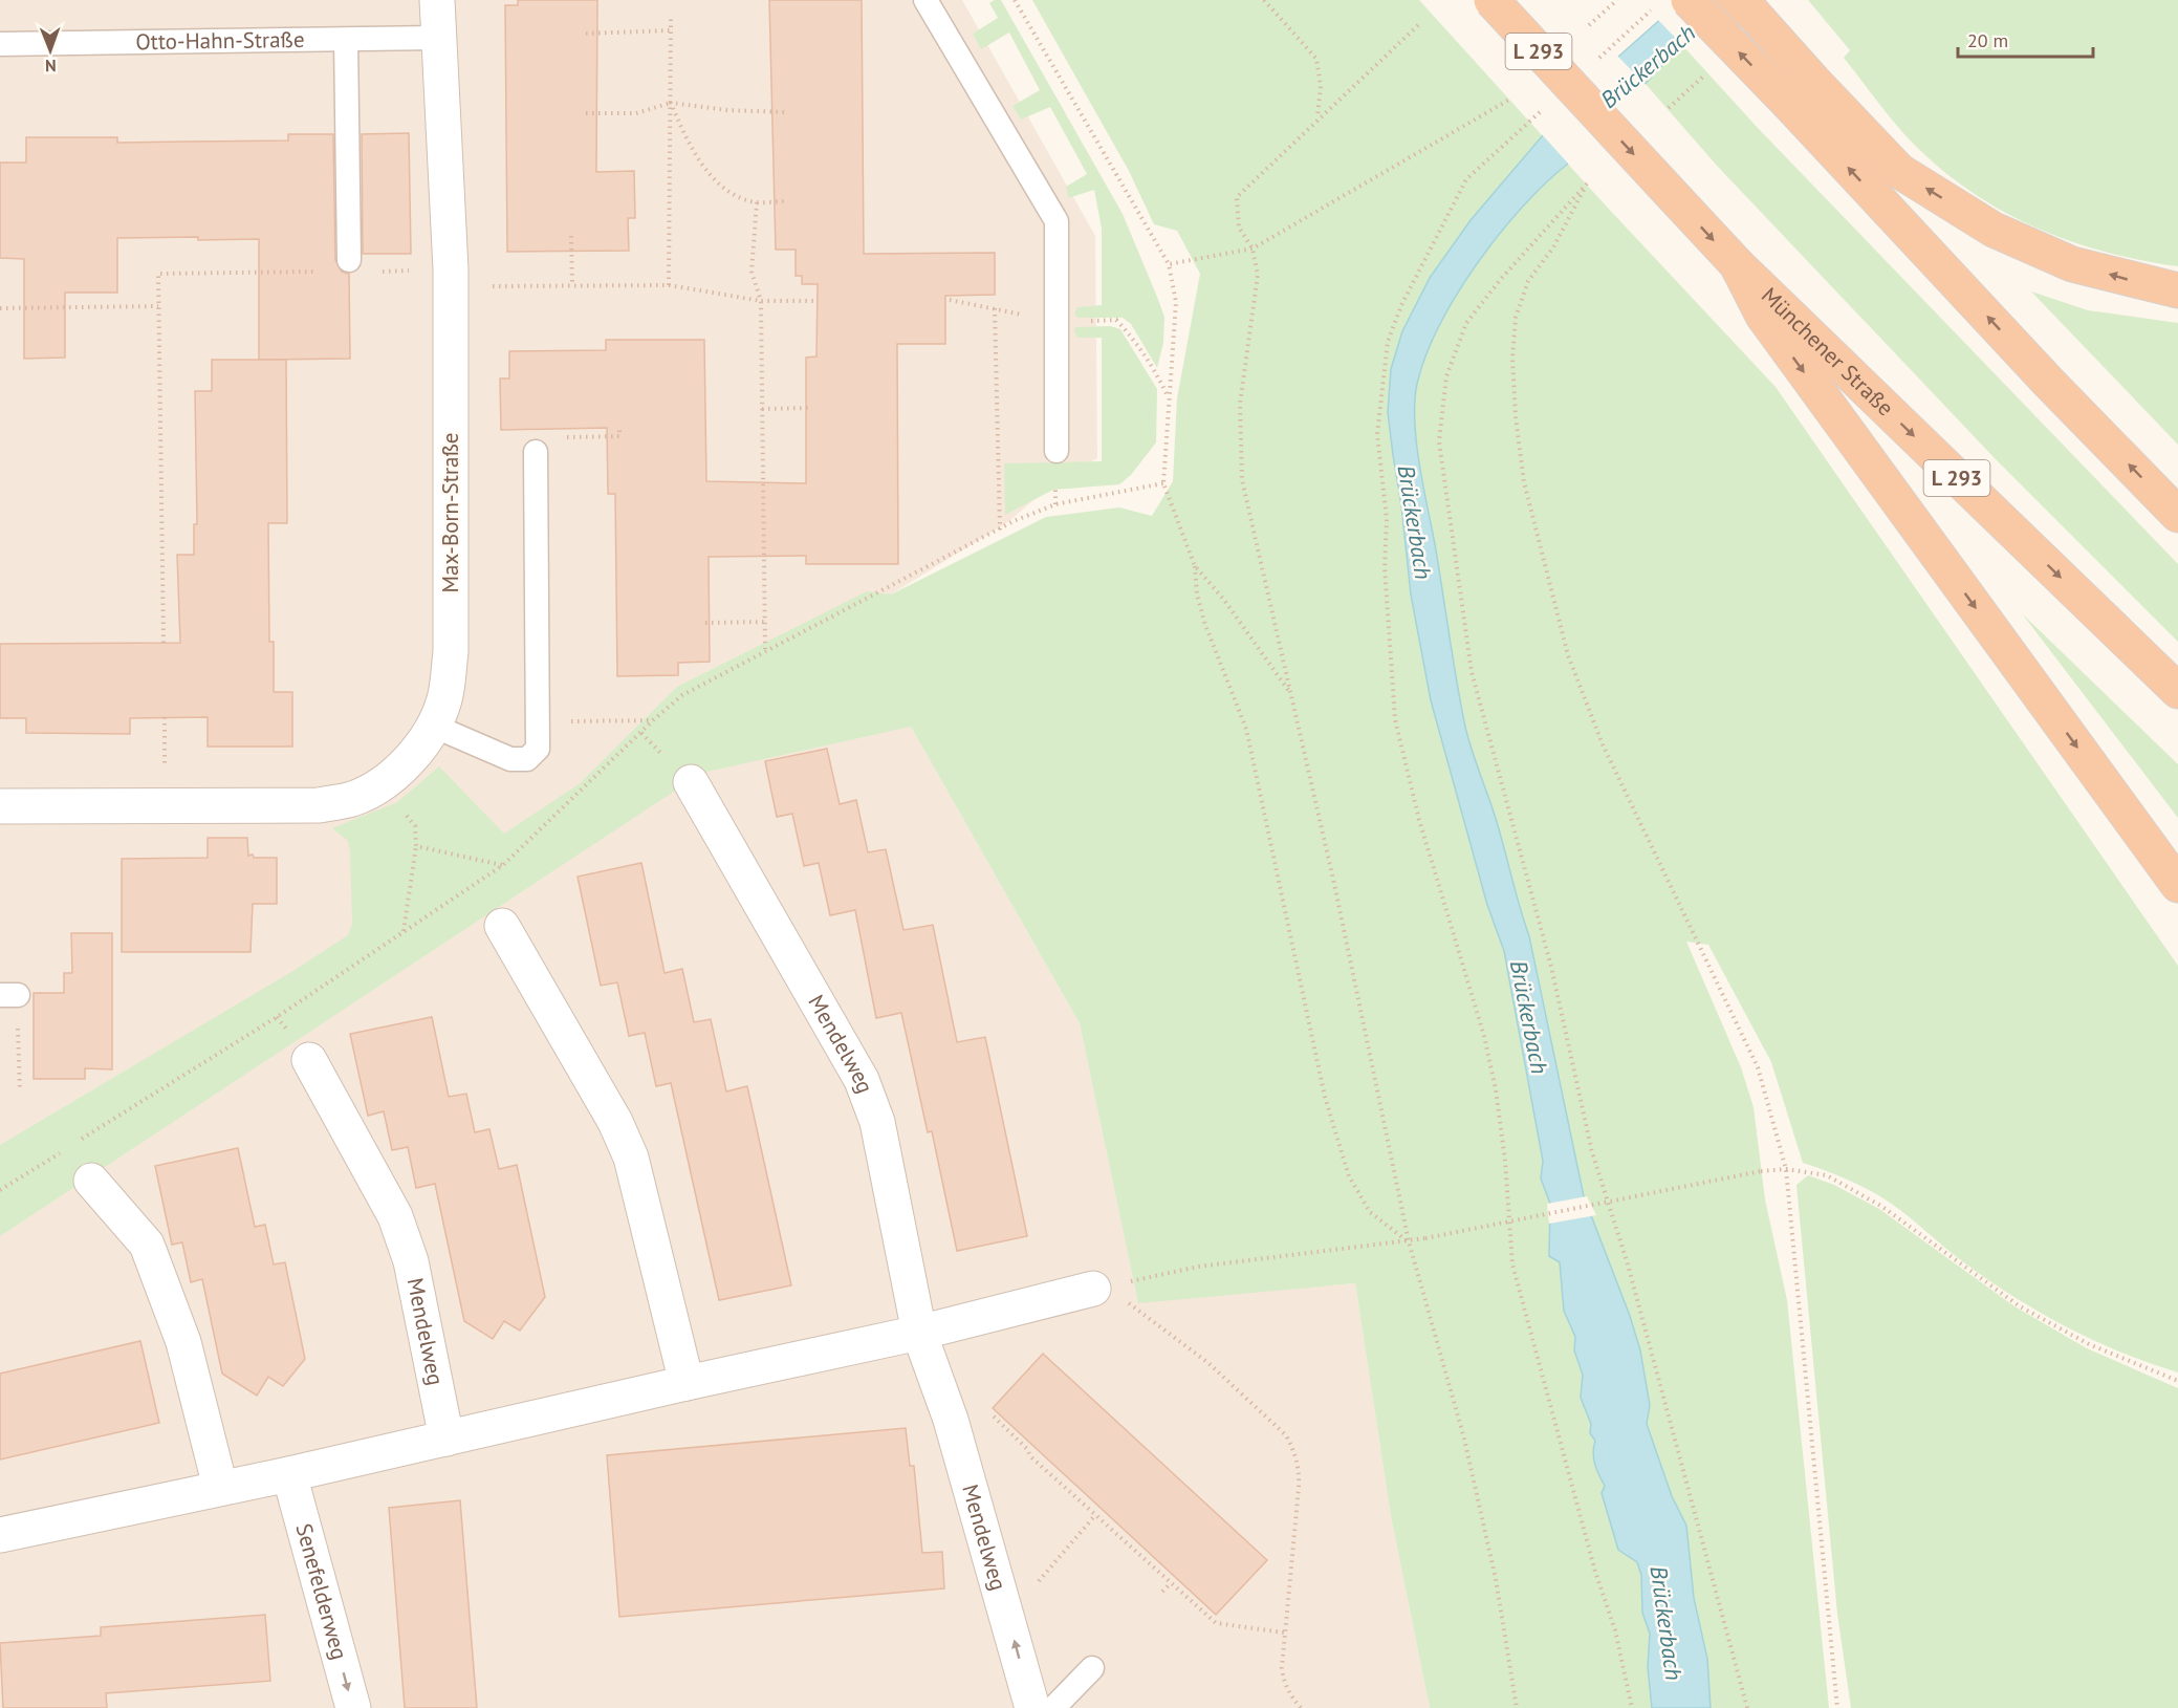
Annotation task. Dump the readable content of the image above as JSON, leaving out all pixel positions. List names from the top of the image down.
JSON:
{
  "streets": {
    "highway": ["L 293", "Münchener Straße"],
    "street": ["Max-Born-Straße", "Mendelweg", "Senefelderweg"],
    "lane": ["Otto-Hahn-Straße"]
  },
  "crossings": [
    ["Otto-Hahn-Straße", "Max-Born-Straße"]
  ],
  "one_way": ["Senefelderweg"],
  "water": ["Brückerbach"],
  "scale_bar": "20 m",
  "north": "bottom"
}
